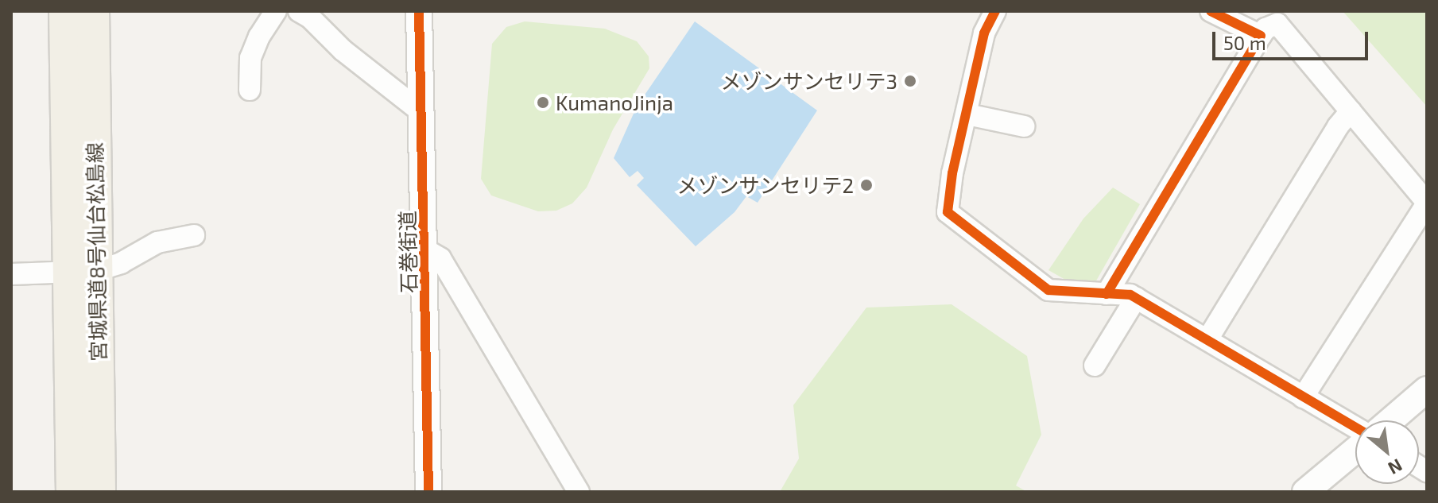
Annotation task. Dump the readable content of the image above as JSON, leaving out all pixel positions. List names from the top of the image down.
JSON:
{
  "streets": {
    "main road": ["宮城県道8号仙台松島線"],
    "street": ["石巻街道"]
  },
  "places": ["メゾンサンセリテ3", "KumanoJinja", "メゾンサンセリテ2"],
  "scale_bar": "50 m",
  "north": "bottom right"
}
